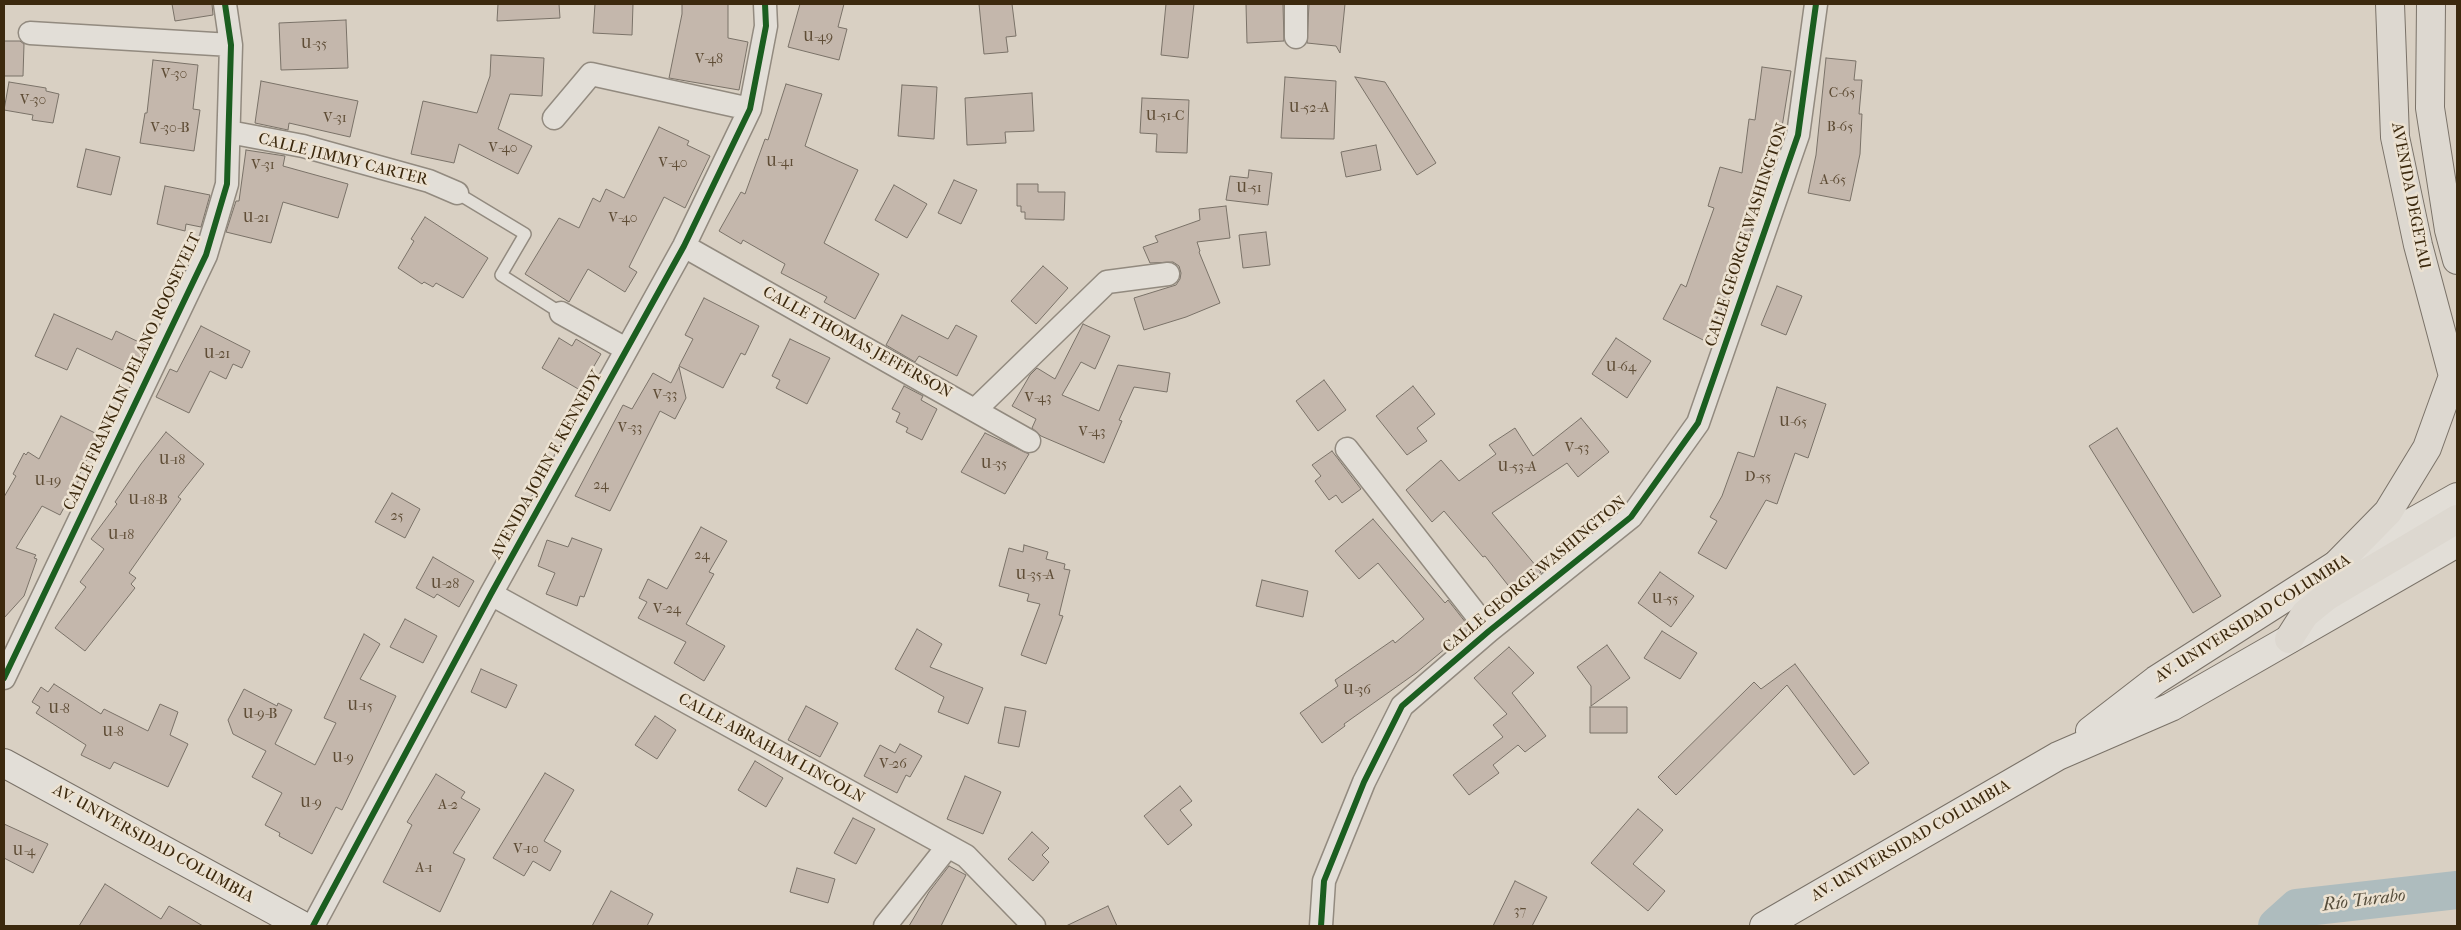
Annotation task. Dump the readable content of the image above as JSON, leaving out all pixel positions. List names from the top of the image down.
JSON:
{
  "streets": {
    "main road": ["AVENIDA DEGETAU", "AV. UNIVERSIDAD COLUMBIA"],
    "street": [
      "CALLE JIMMY CARTER",
      "CALLE GEORGE WASHINGTON",
      "CALLE THOMAS JEFFERSON",
      "CALLE FRANKLIN DELANO ROOSEVELT",
      "AVENIDA JOHN F. KENNEDY",
      "CALLE ABRAHAM LINCOLN"
    ]
  },
  "crossings": [
    ["CALLE JIMMY CARTER", "CALLE FRANKLIN DELANO ROOSEVELT"],
    ["CALLE THOMAS JEFFERSON", "AVENIDA JOHN F. KENNEDY"],
    ["AVENIDA JOHN F. KENNEDY", "CALLE ABRAHAM LINCOLN"]
  ],
  "water": ["Río Turabo"],
  "house_numbers": [
    "U-49",
    "U-35",
    "V-48",
    "V-30",
    "C-65",
    "V-30",
    "U-52-A",
    "U-51-C",
    "V-31",
    "B-65",
    "V-30-B",
    "V-40",
    "U-41",
    "V-40",
    "V-31",
    "A-65",
    "U-51",
    "U-21",
    "V-40",
    "U-21",
    "U-64",
    "V-33",
    "V-43",
    "U-65",
    "V-33",
    "V-43",
    "V-53",
    "U-18",
    "U-35",
    "U-53-A",
    "D-55",
    "U-19",
    "24",
    "U-18-B",
    "25",
    "U-18",
    "24",
    "U-35-A",
    "U-28",
    "U-55",
    "V-24",
    "U-36",
    "U-15",
    "U-8",
    "U-9-B",
    "U-8",
    "U-9",
    "V-26",
    "U-9",
    "A-2",
    "V-10",
    "U-4",
    "A-1",
    "37"
  ]
}
